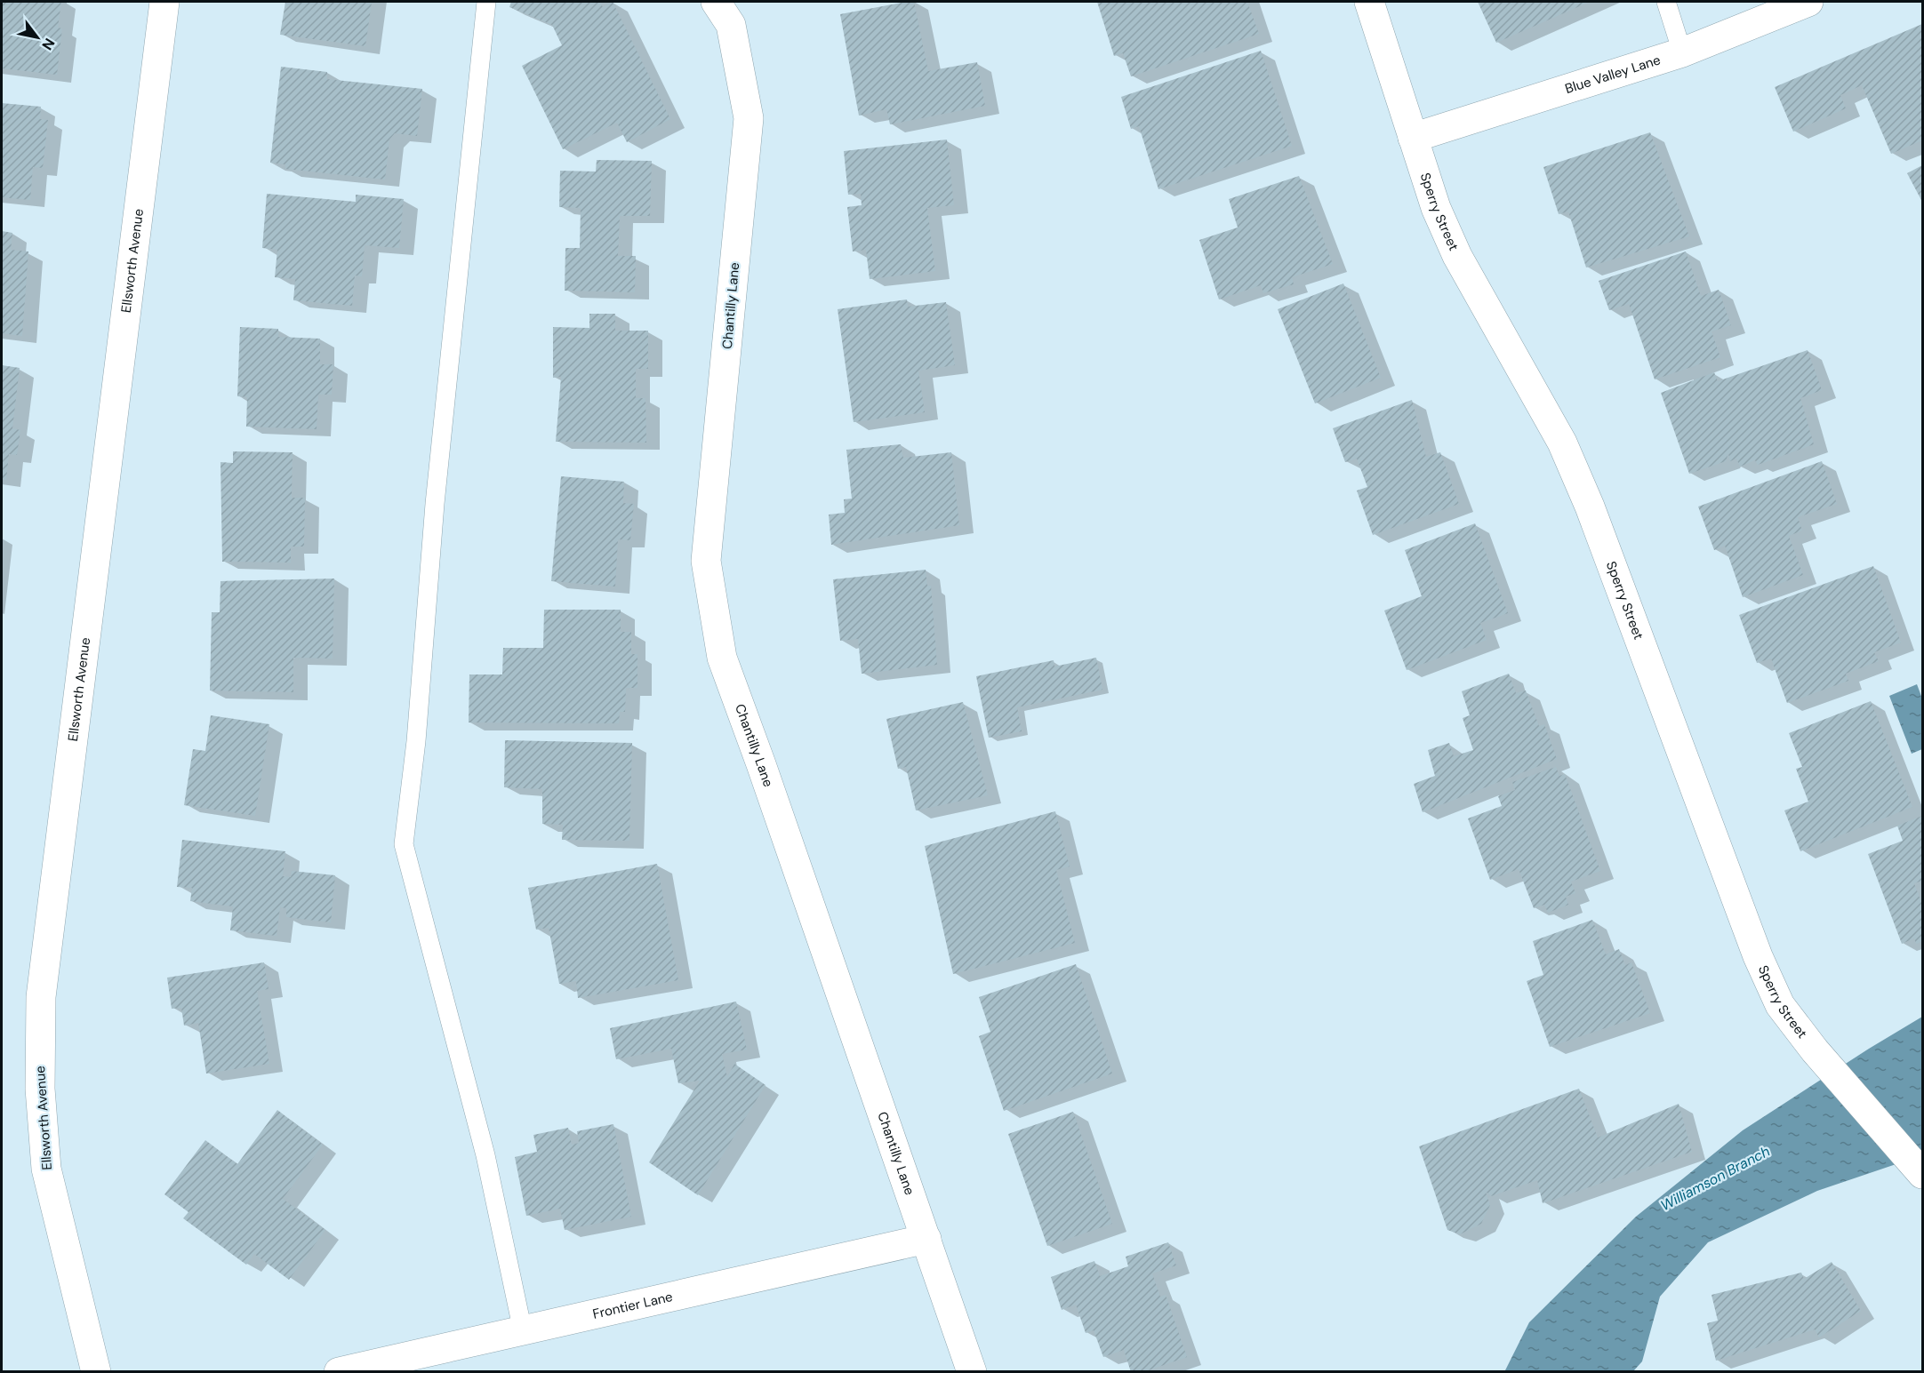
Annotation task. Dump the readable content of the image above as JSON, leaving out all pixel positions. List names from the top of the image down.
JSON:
{
  "streets": {
    "street": [
      "Blue Valley Lane",
      "Sperry Street",
      "Ellsworth Avenue",
      "Chantilly Lane",
      "Frontier Lane"
    ]
  },
  "crossings": [
    ["Blue Valley Lane", "Sperry Street"],
    ["Chantilly Lane", "Frontier Lane"]
  ],
  "water": ["Williamson Branch"],
  "north": "bottom right"
}
